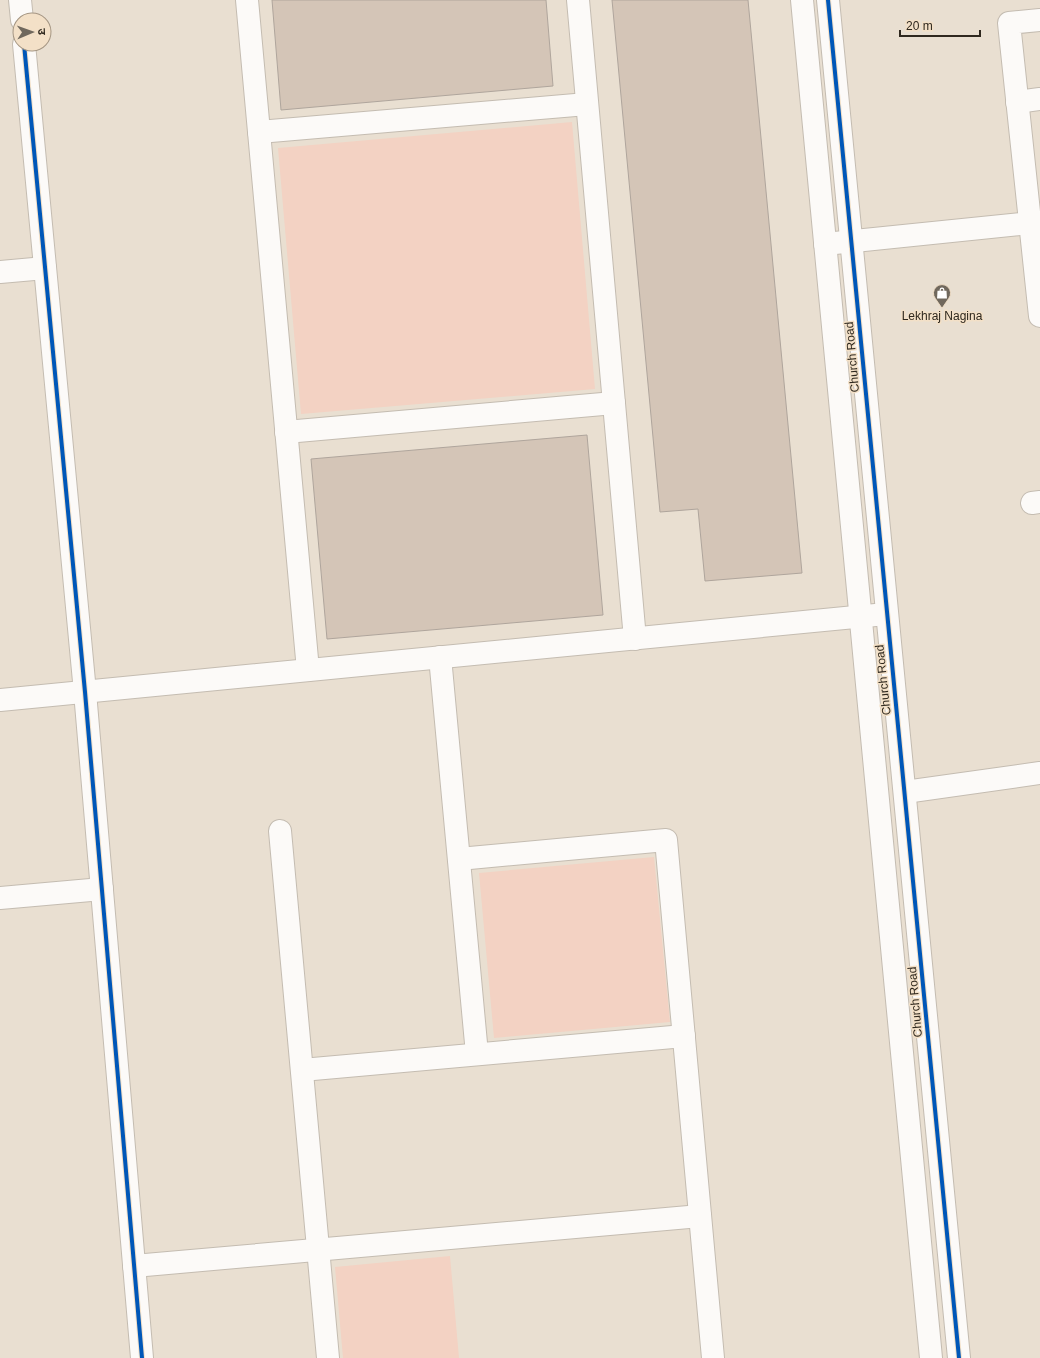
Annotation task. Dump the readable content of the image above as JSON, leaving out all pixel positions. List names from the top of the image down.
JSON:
{
  "streets": {
    "street": ["Church Road"]
  },
  "places": {
    "shop": ["Lekhraj Nagina"]
  },
  "scale_bar": "20 m",
  "north": "right"
}
